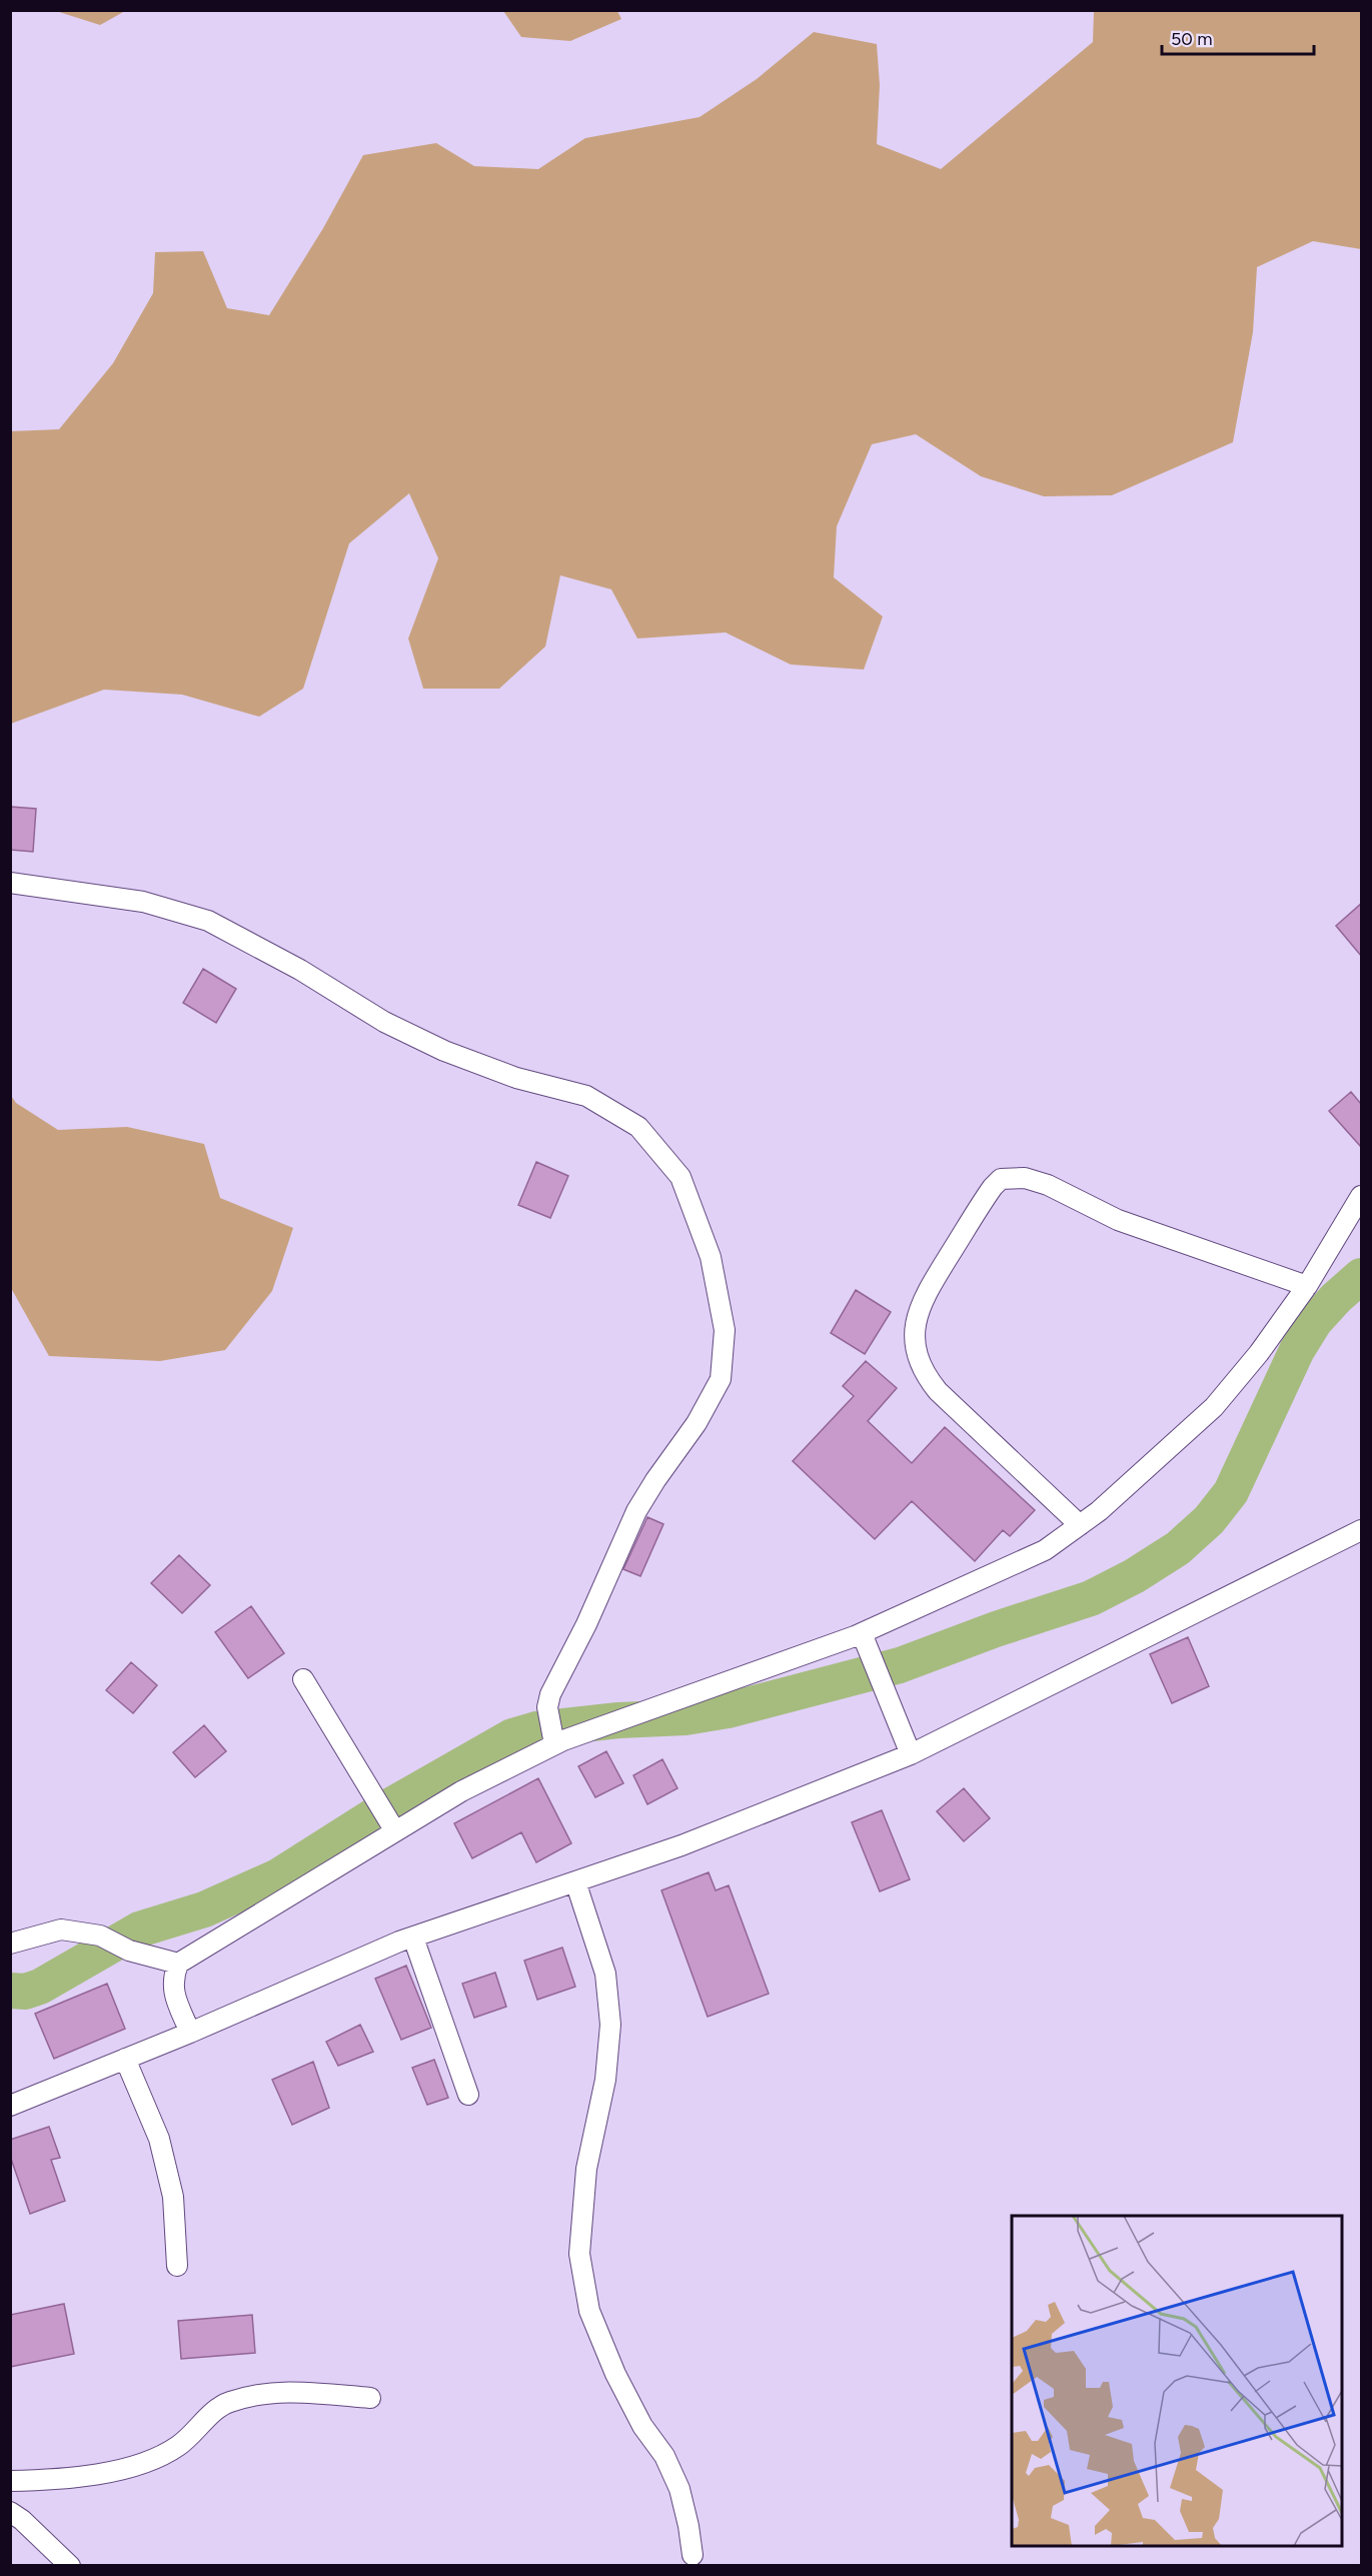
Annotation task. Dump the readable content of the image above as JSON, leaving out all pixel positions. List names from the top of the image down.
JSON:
{
  "scale_bar": "50 m"
}
